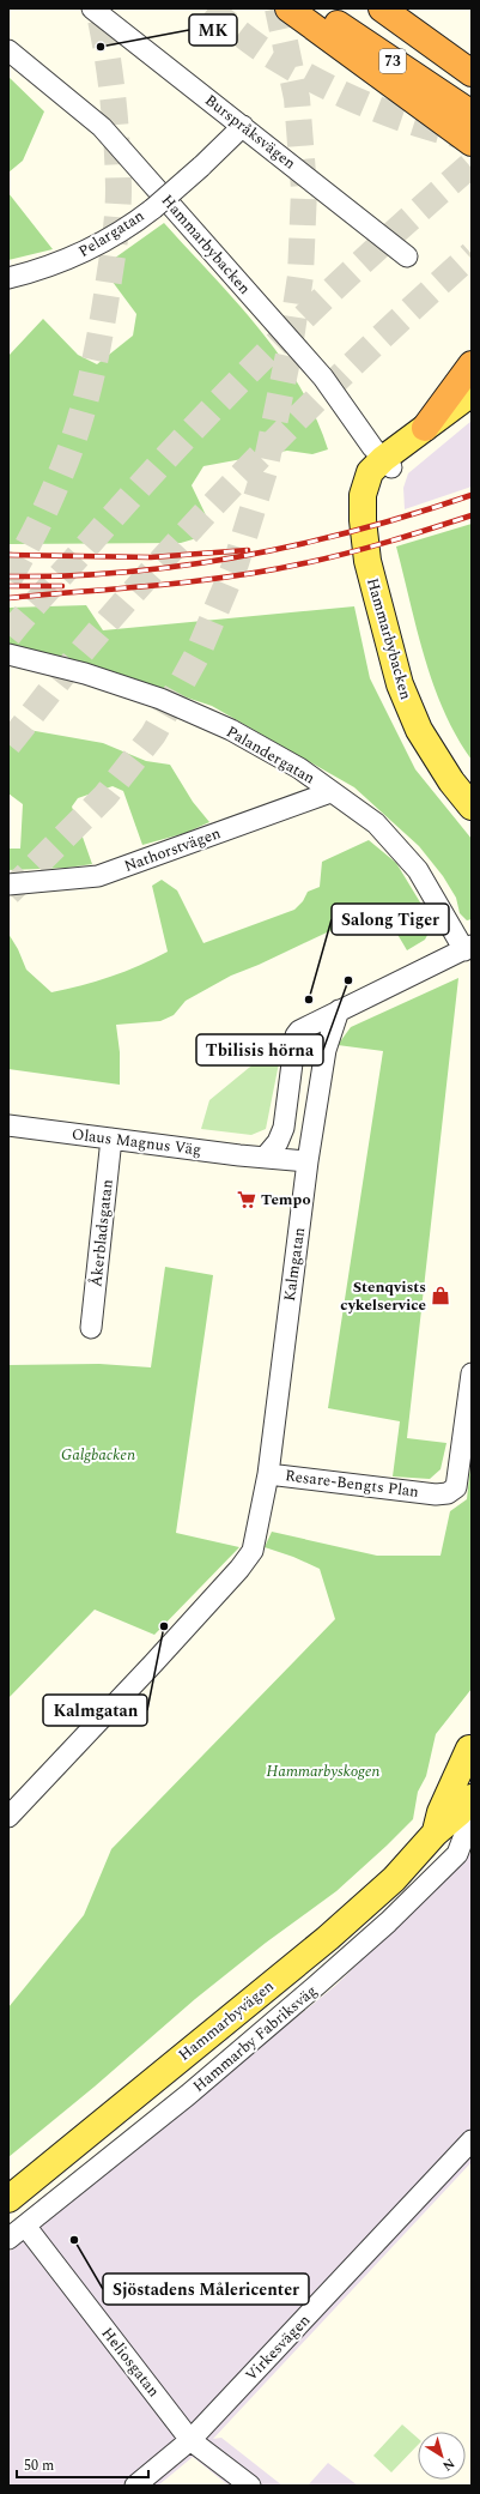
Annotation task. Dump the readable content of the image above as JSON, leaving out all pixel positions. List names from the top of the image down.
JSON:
{
  "streets": {
    "highway": ["73"],
    "main road": ["Hammarbybacken", "Hammarbyvägen"],
    "street": [
      "Burspråksvägen",
      "Pelargatan",
      "Palandergatan",
      "Nathorstvägen",
      "Olaus Magnus Väg",
      "Åkerbladsgatan",
      "Kalmgatan",
      "Resare-Bengts Plan",
      "Hammarby Fabriksväg",
      "Virkesvägen",
      "Heliosgatan"
    ]
  },
  "crossings": [
    ["Burspråksvägen", "Pelargatan"],
    ["Palandergatan", "Nathorstvägen"],
    ["Olaus Magnus Väg", "Åkerbladsgatan"],
    ["Olaus Magnus Väg", "Kalmgatan"],
    ["Kalmgatan", "Resare-Bengts Plan"],
    ["Hammarbyvägen", "Hammarby Fabriksväg"],
    ["Hammarby Fabriksväg", "Heliosgatan"],
    ["Virkesvägen", "Heliosgatan"]
  ],
  "parks": ["Galgbacken", "Hammarbyskogen"],
  "places": {
    "other": [
      "MK",
      "Tbilisis hörna",
      "Salong Tiger",
      "Kalmgatan",
      "Sjöstadens Målericenter"
    ],
    "supermarket": ["Tempo"],
    "shop": ["Stenqvists cykelservice"]
  },
  "scale_bar": "50 m",
  "north": "bottom right"
}
